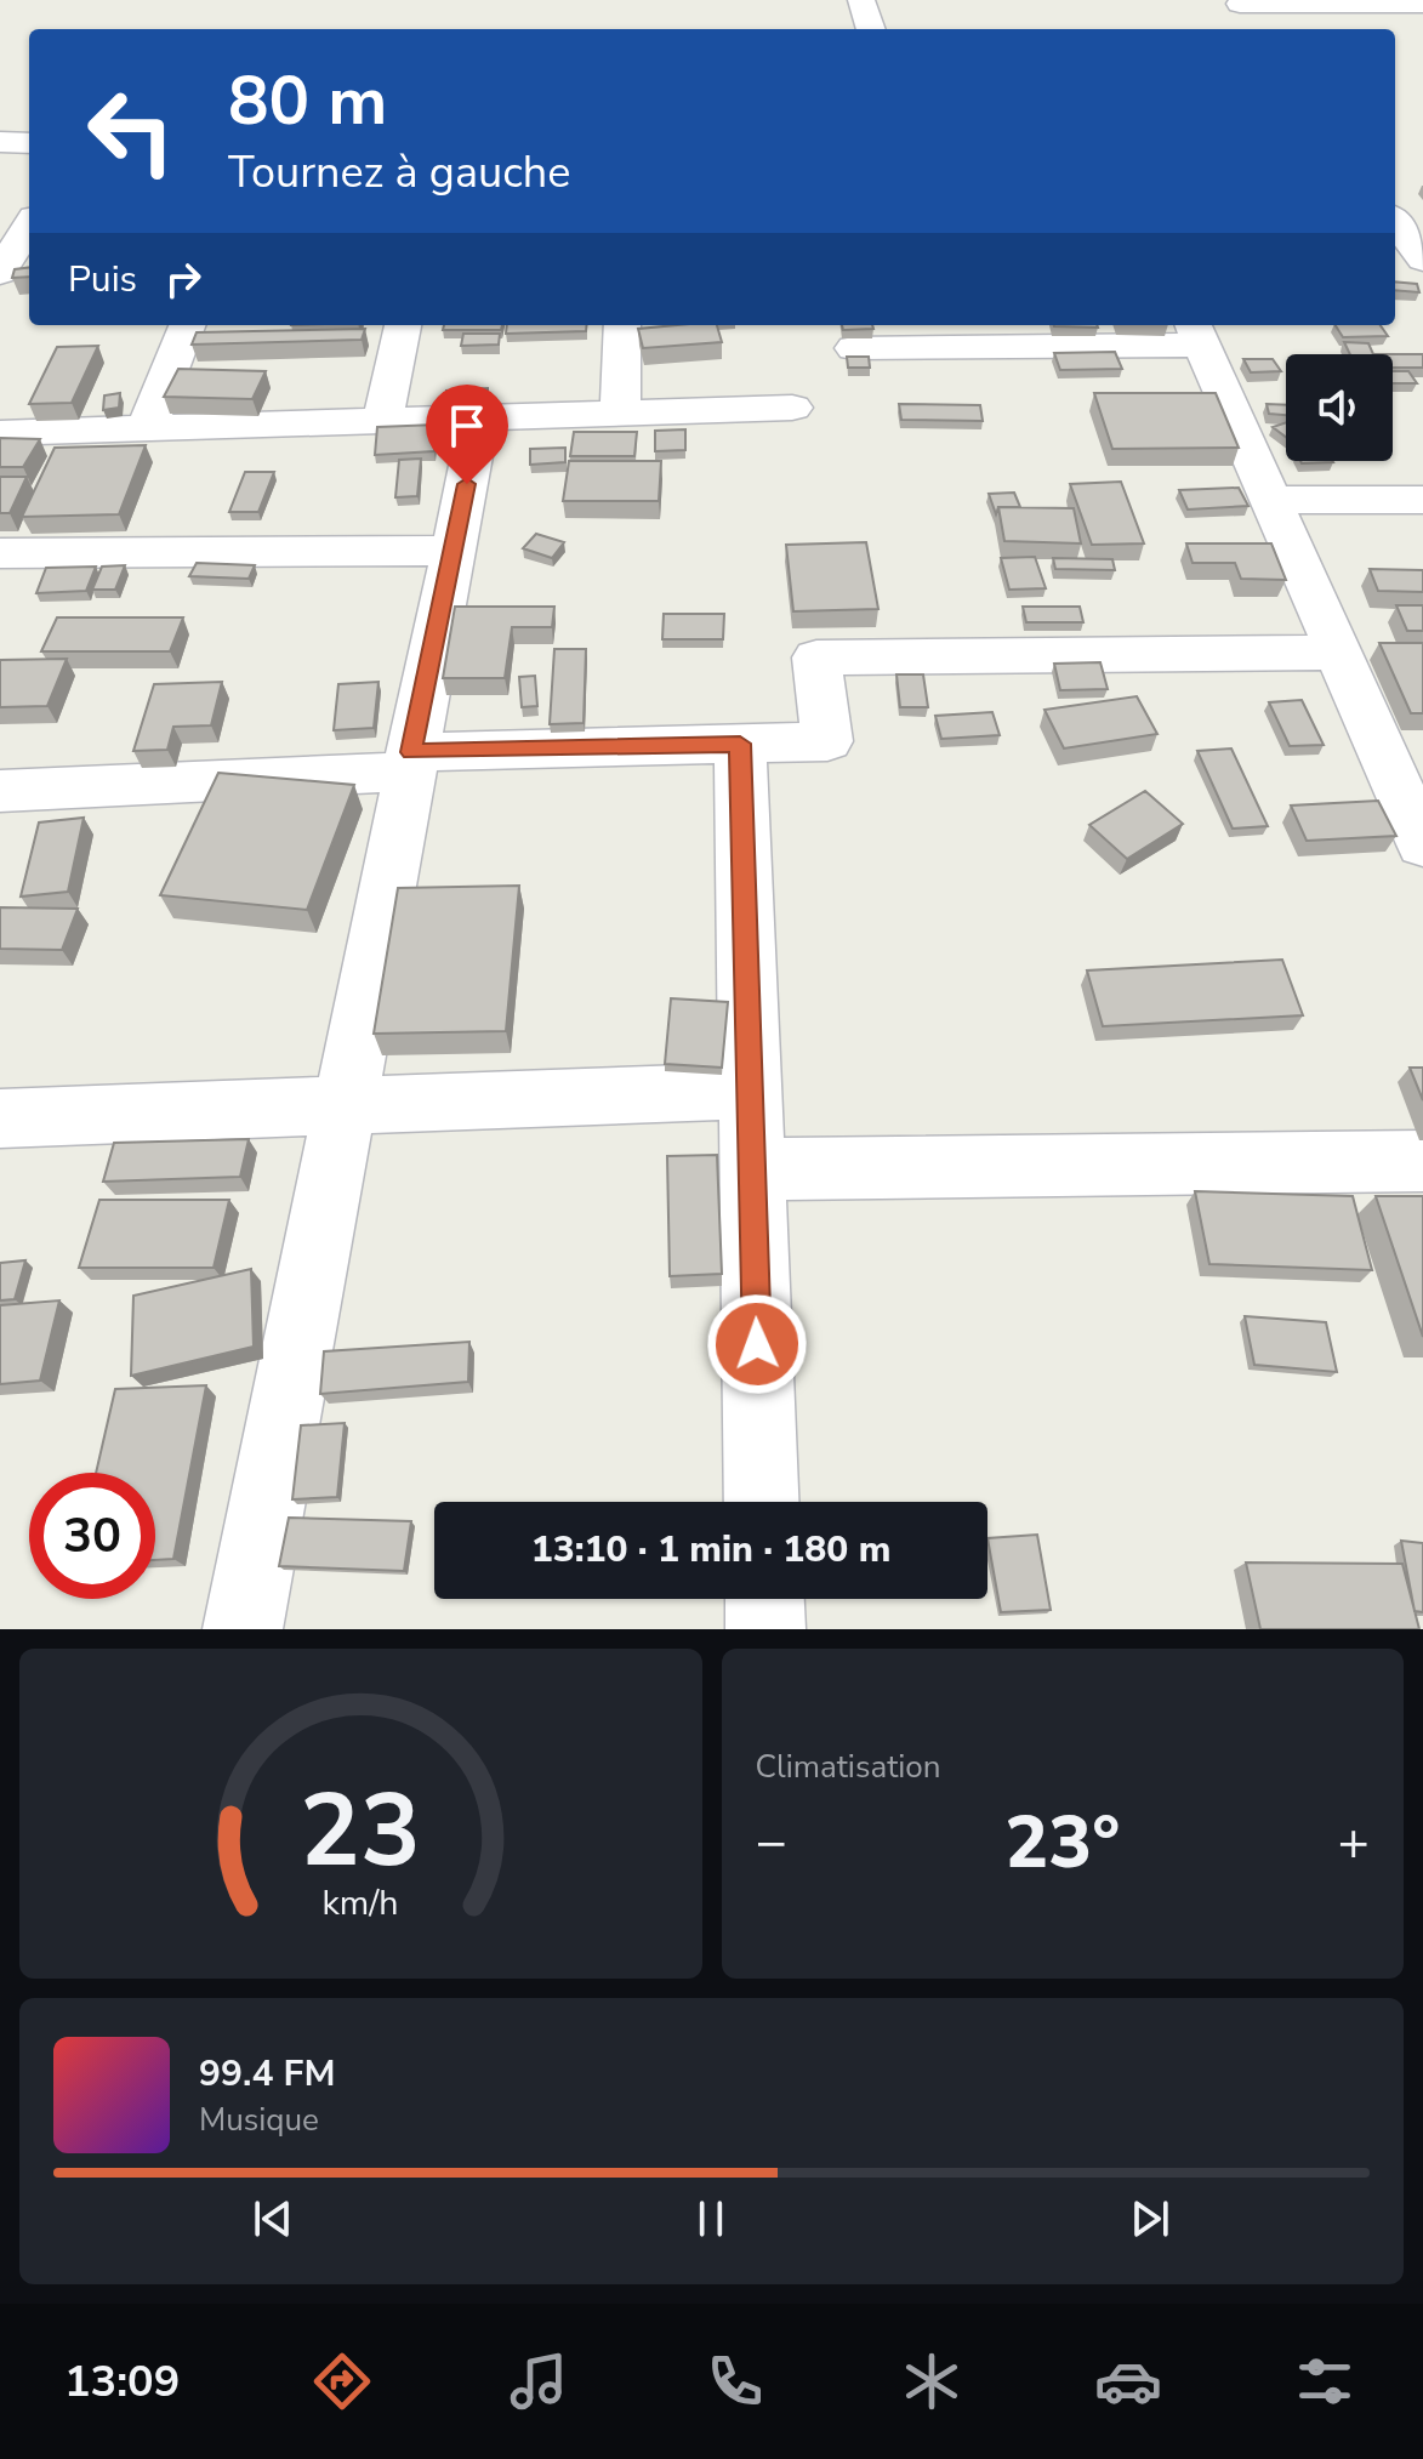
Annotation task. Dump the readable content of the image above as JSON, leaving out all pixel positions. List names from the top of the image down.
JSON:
{
  "page": {
    "turn": ["80 m", "Tournez à gauche"],
    "then": "Puis",
    "limit": "30",
    "trip": "13:10 · 1 min · 180 m",
    "tile": "Climatisation",
    "heat": ["−", "23°", "+"],
    "song": ["99.4 FM", "Musique"],
    "tabs": "13:09",
    "gauge": ["23", "km/h"]
  }
}
